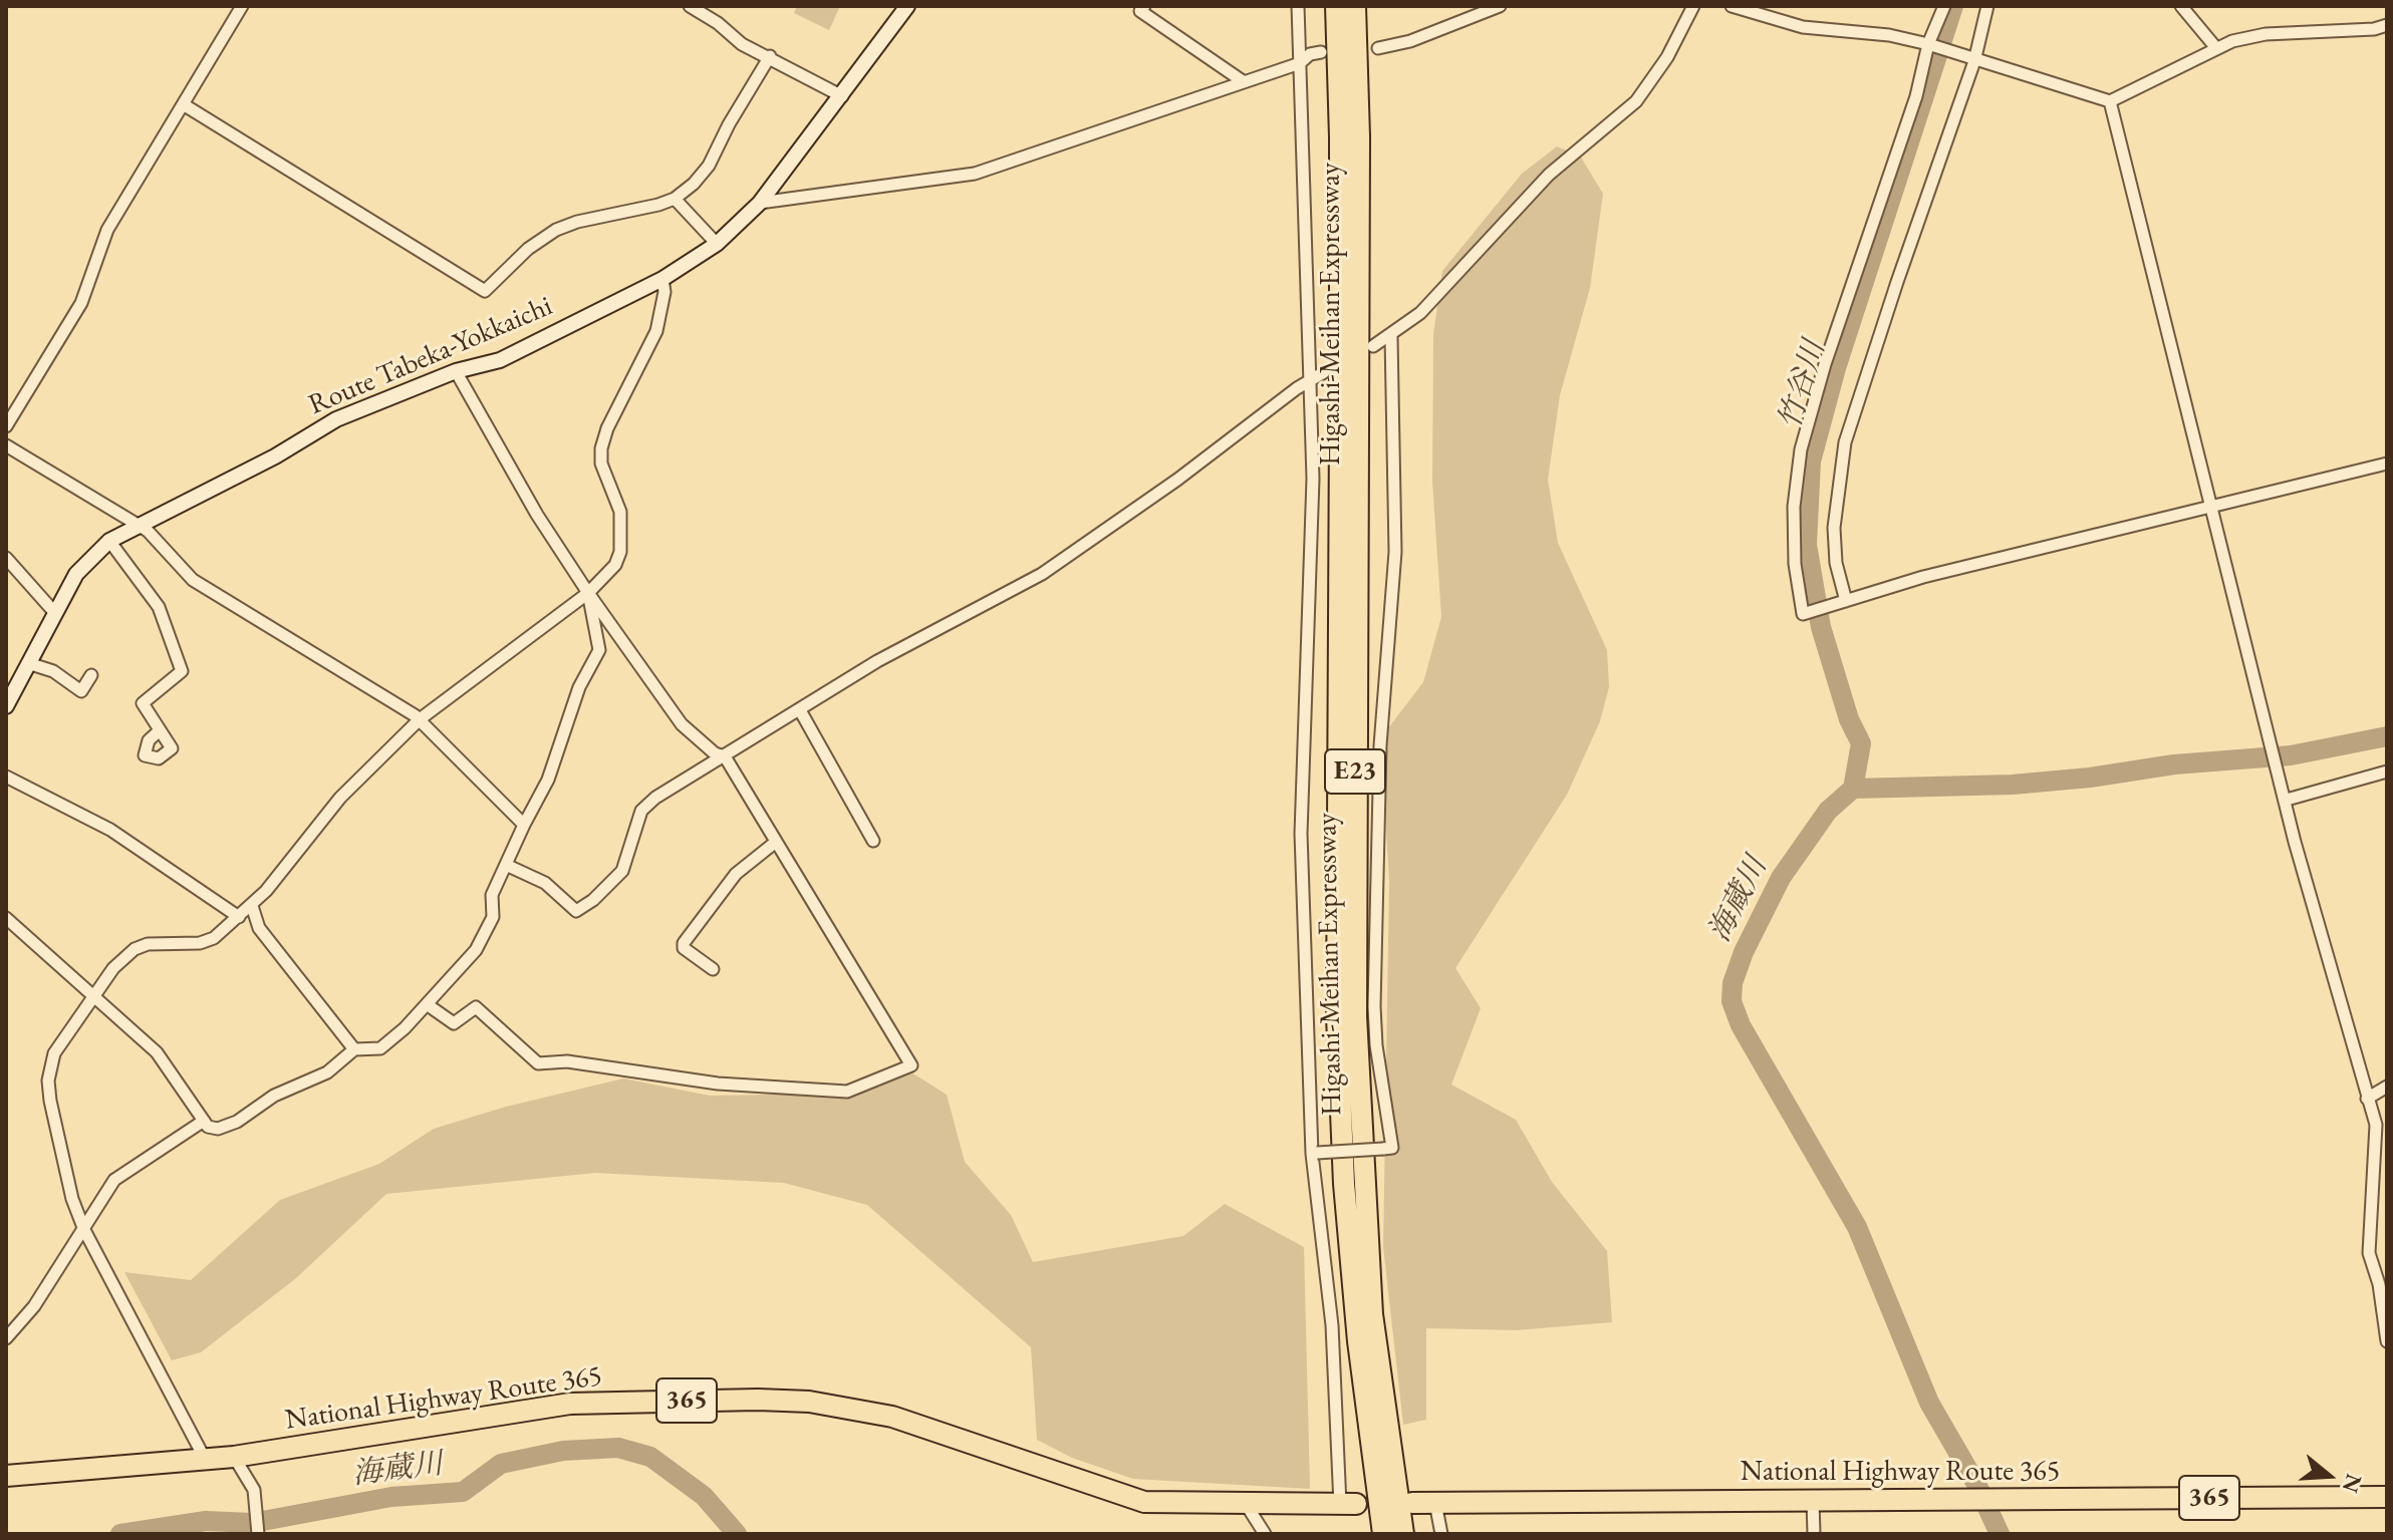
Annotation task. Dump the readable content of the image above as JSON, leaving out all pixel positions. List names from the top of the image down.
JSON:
{
  "streets": {
    "highway": [
      "Higashi-Meihan Expressway",
      "E23",
      "National Highway Route 365",
      "365"
    ],
    "main road": ["Route Tabeka-Yokkaichi"]
  },
  "water": ["竹谷川", "海蔵川"],
  "north": "right"
}
